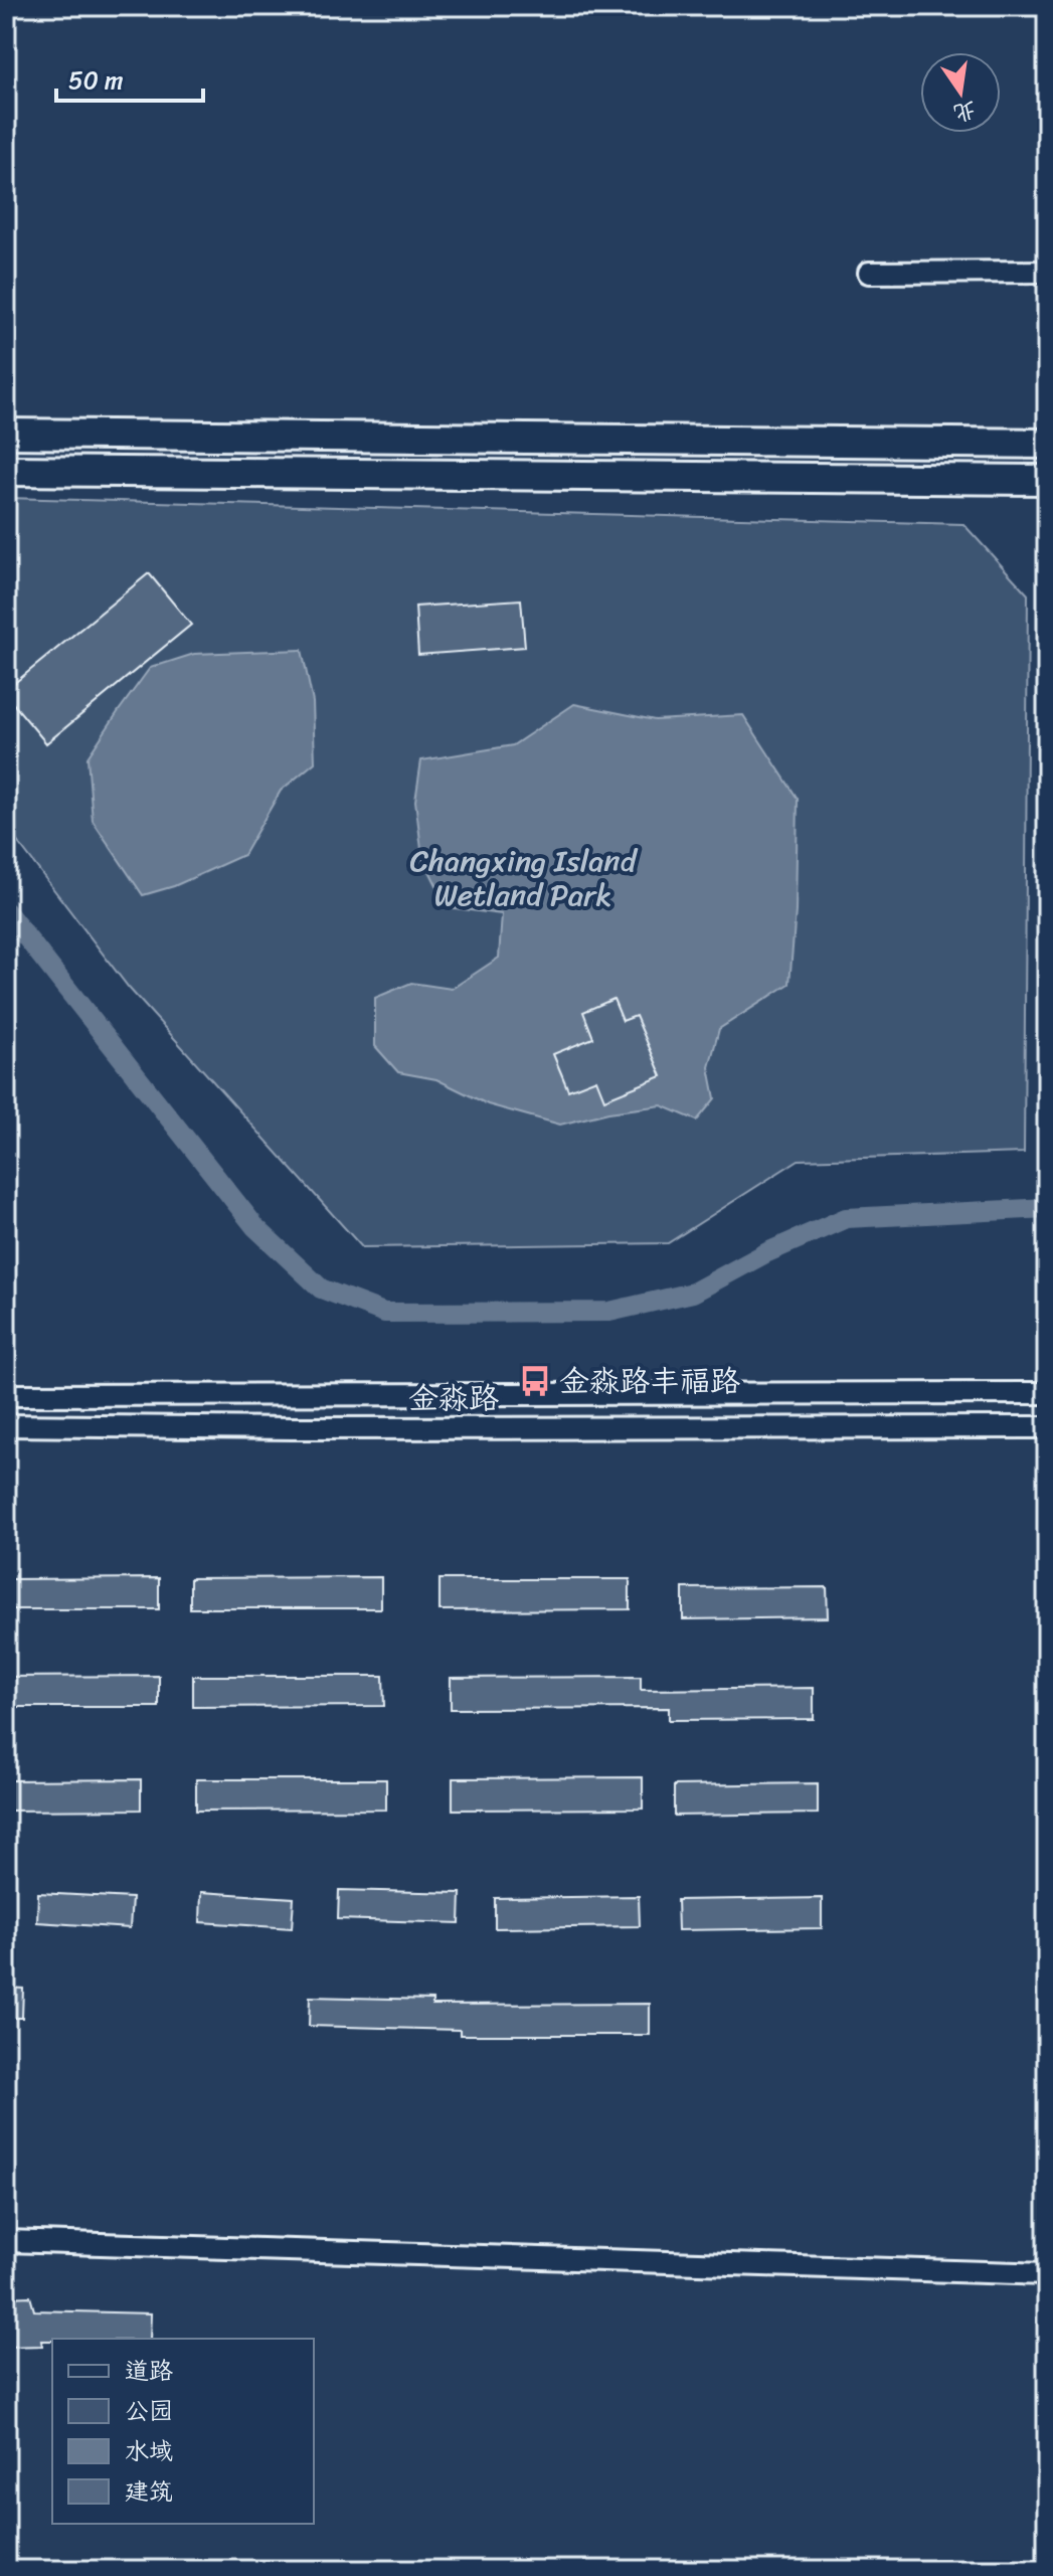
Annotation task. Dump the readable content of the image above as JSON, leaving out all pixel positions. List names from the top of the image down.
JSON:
{
  "streets": {
    "street": ["金淼路"]
  },
  "parks": ["Changxing Island Wetland Park"],
  "places": {
    "bus stop": ["金淼路丰福路"]
  },
  "legend": [
    "道路",
    "公园",
    "水域",
    "建筑"
  ],
  "scale_bar": "50 m",
  "north": "bottom"
}
